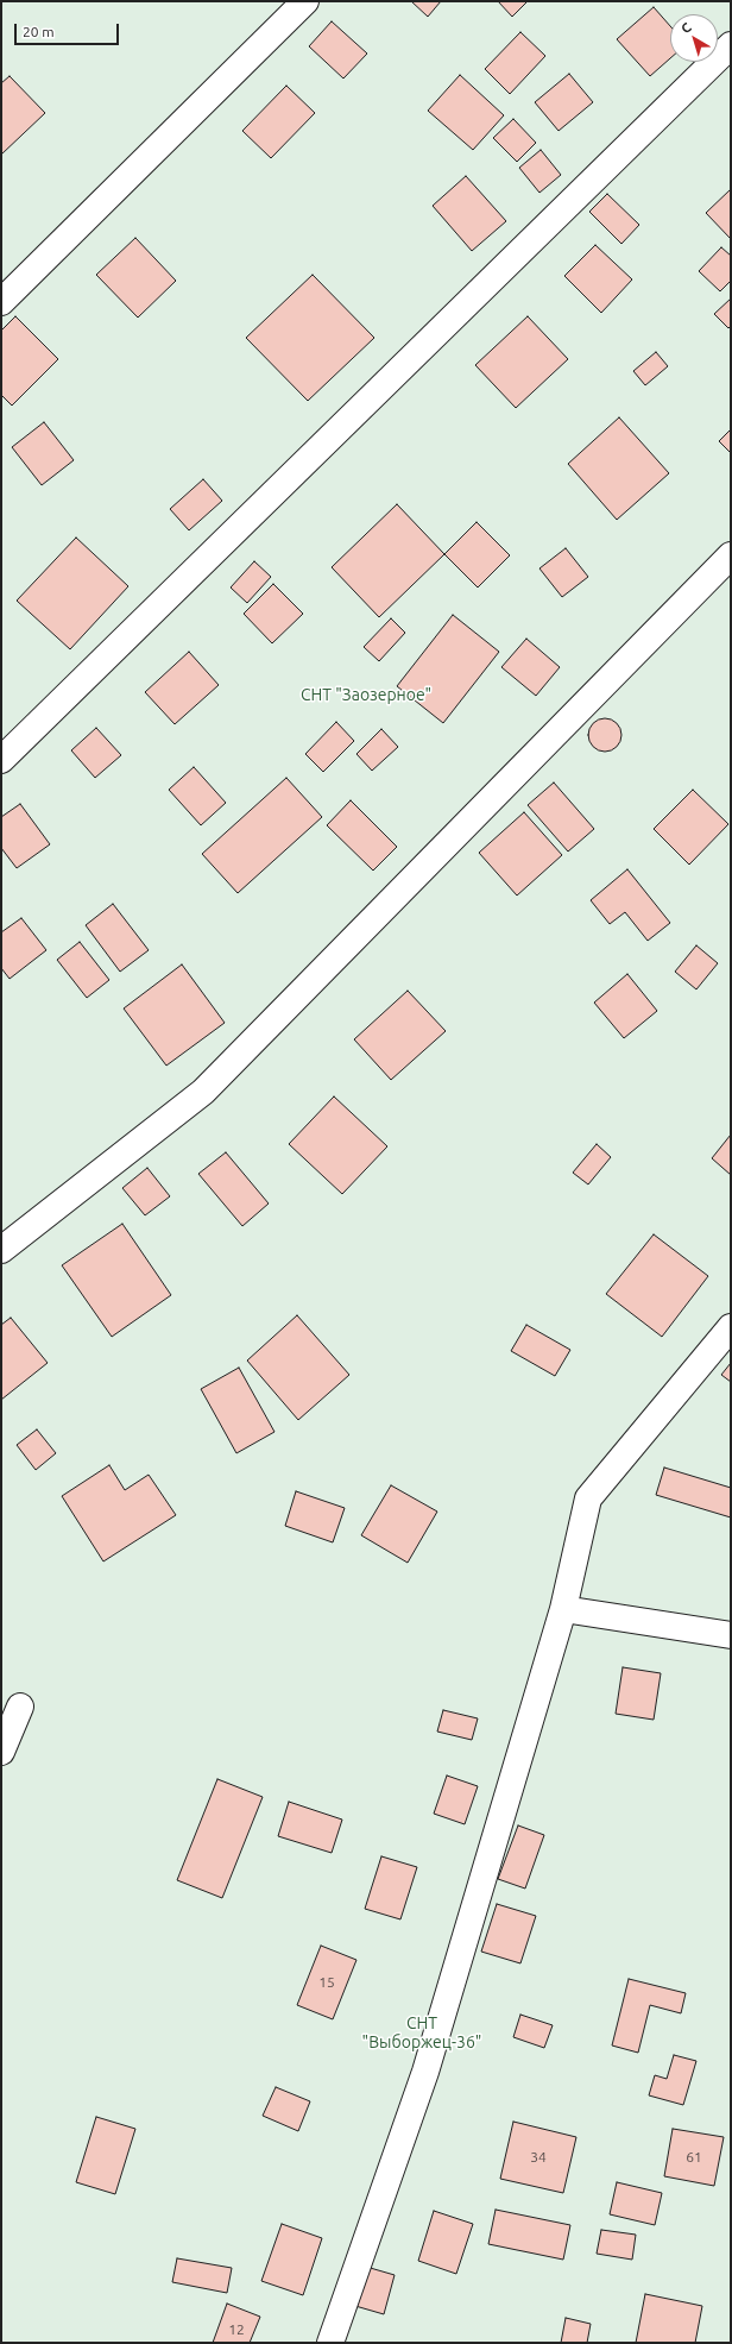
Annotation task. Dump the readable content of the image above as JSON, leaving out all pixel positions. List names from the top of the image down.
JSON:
{
  "parks": ["СНТ \"Заозерное\"", "СНТ \"Выборжец-36\""],
  "house_numbers": [
    "15",
    "34",
    "61",
    "12"
  ],
  "scale_bar": "20 m",
  "north": "top left"
}
